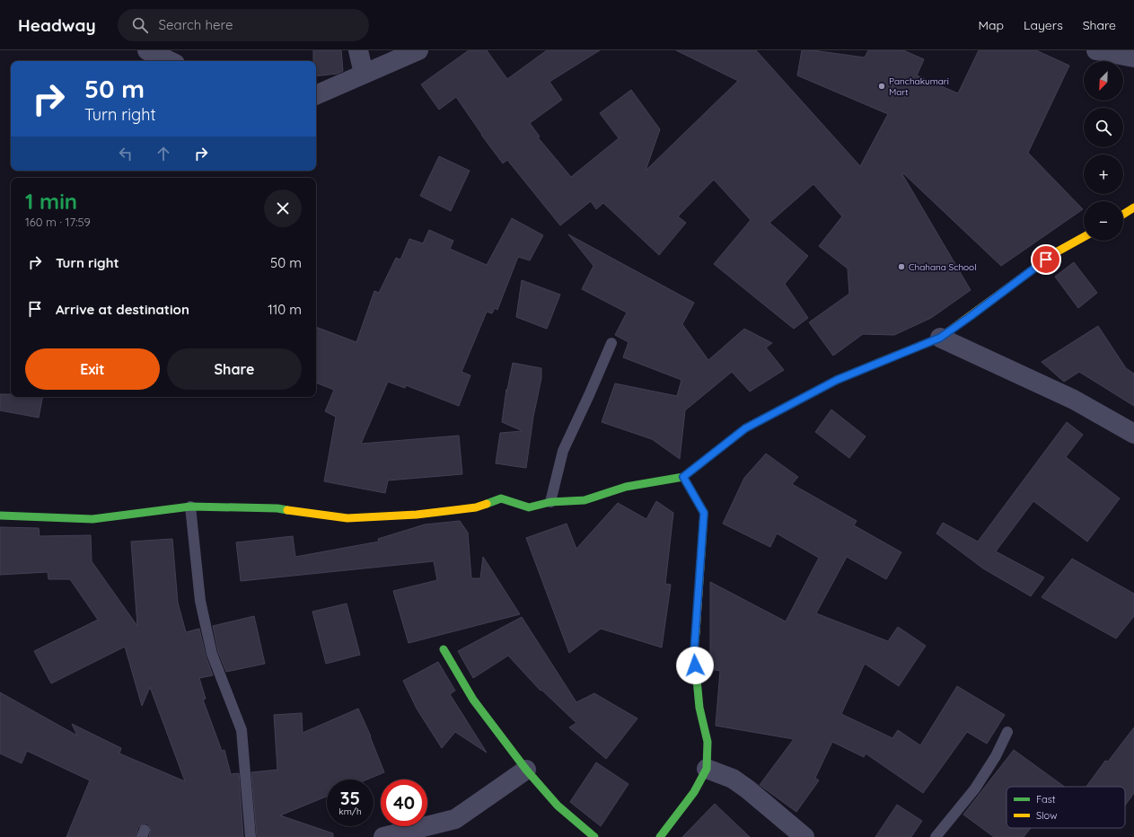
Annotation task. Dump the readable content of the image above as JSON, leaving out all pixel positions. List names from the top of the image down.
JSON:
{
  "places": ["Panchakumari Mart", "Chahana School"],
  "legend": ["Fast", "Slow"],
  "north": "bottom left",
  "page": {
    "header": "Headway",
    "search": "Search here",
    "nav": ["Map", "Layers", "Share"],
    "map_buttons": ["+", "−"],
    "turn": ["50 m", "Turn right"],
    "heading": ["1 min", "160 m · 17:59"],
    "list": [
      {
        "name": "Turn right",
        "value": "50 m"
      },
      {
        "name": "Arrive at destination",
        "value": "110 m"
      }
    ],
    "buttons": ["Exit", "Share"],
    "speed": "35 km/h",
    "limit": "40"
  }
}
